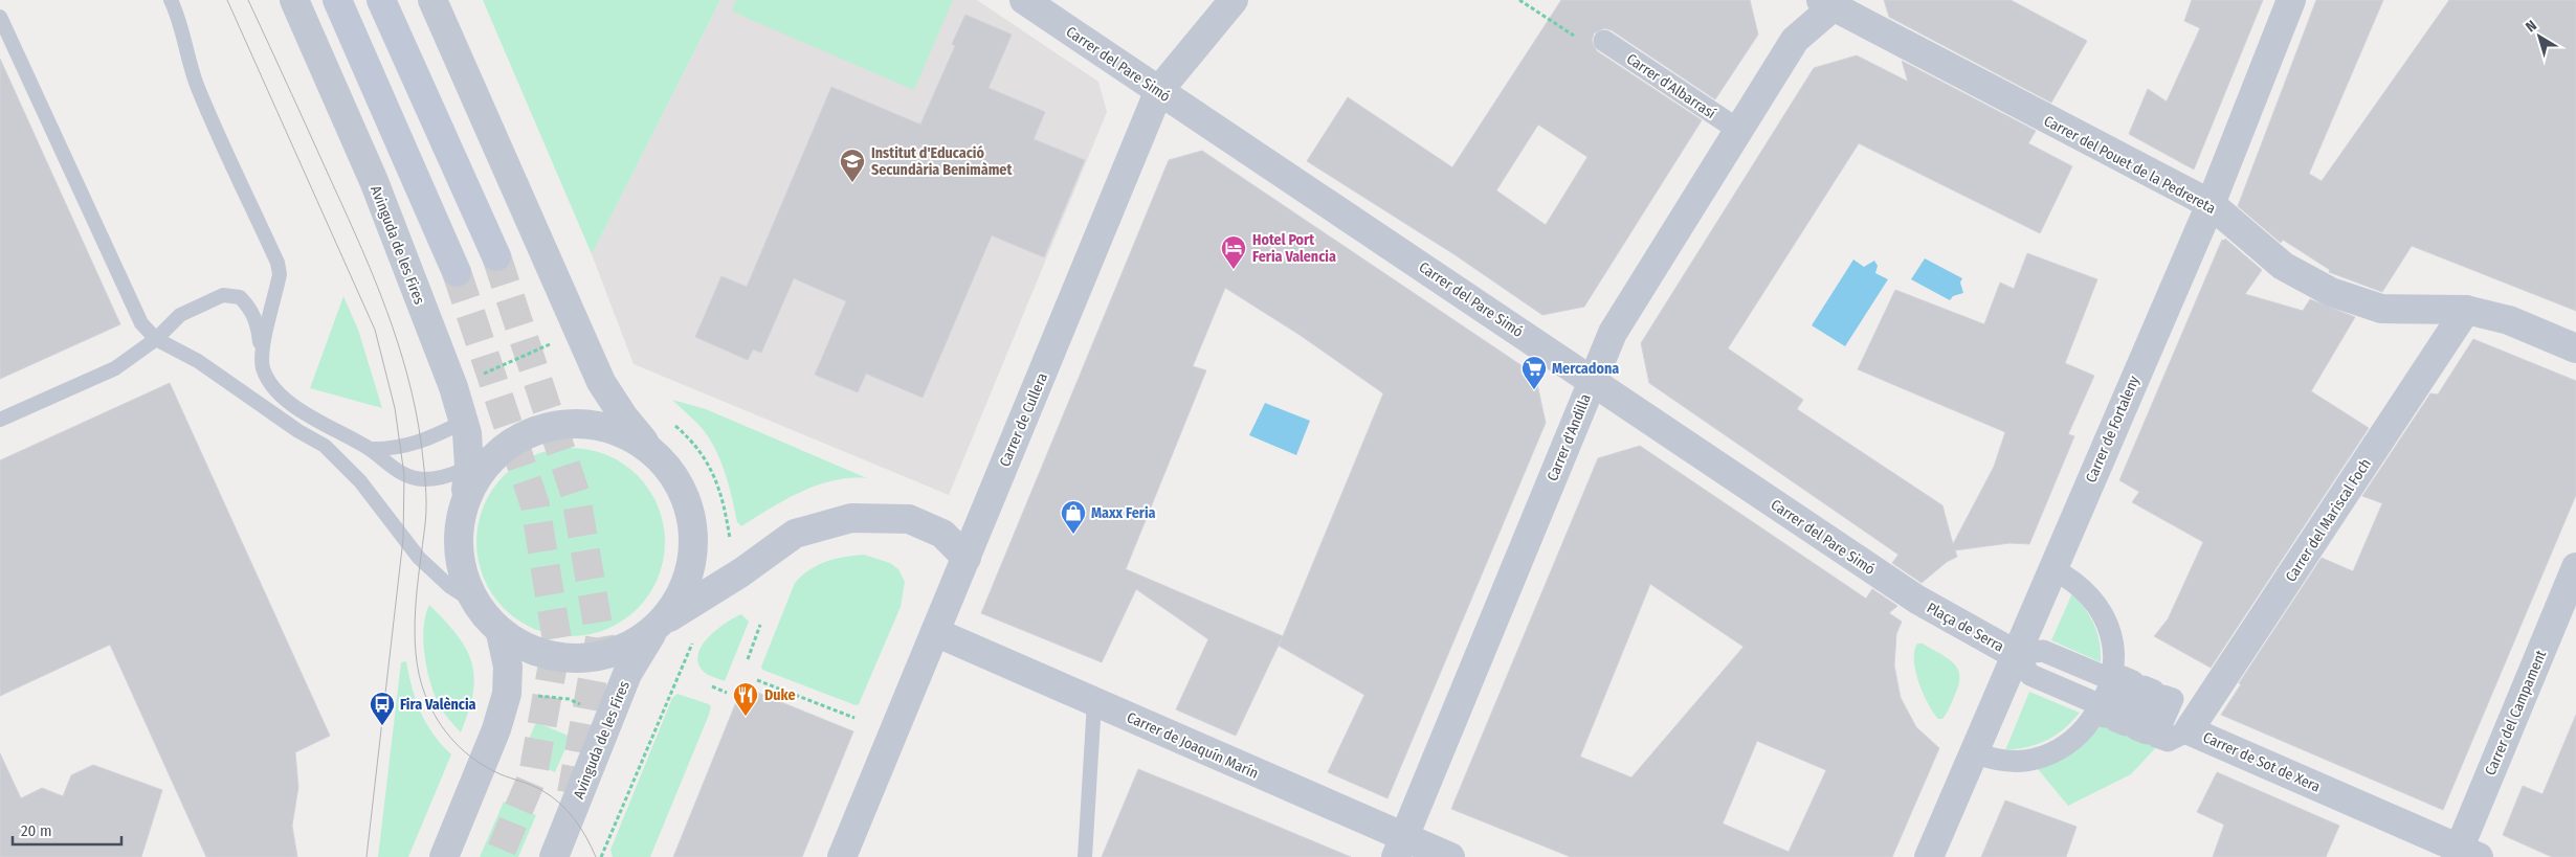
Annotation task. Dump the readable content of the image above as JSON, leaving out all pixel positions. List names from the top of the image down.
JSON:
{
  "streets": {
    "street": [
      "Carrer del Pare Simó",
      "Carrer d'Albarrasí",
      "Carrer del Pouet de la Pedrereta",
      "Avinguda de les Fires",
      "Carrer de Cullera",
      "Carrer de Fortaleny",
      "Carrer d'Andilla",
      "Carrer del Mariscal Foch",
      "Plaça de Serra",
      "Carrer del Campament",
      "Carrer de Joaquín Marín",
      "Carrer de Sot de Xera"
    ]
  },
  "crossings": [
    ["Carrer del Pare Simó", "Carrer de Cullera"],
    ["Carrer del Pare Simó", "Carrer d'Andilla"],
    ["Carrer del Pare Simó", "Plaça de Serra"],
    ["Carrer d'Albarrasí", "Carrer d'Andilla"],
    ["Carrer del Pouet de la Pedrereta", "Carrer de Fortaleny"],
    ["Carrer del Pouet de la Pedrereta", "Carrer d'Andilla"],
    ["Carrer del Pouet de la Pedrereta", "Carrer del Mariscal Foch"],
    ["Carrer de Cullera", "Carrer de Joaquín Marín"],
    ["Carrer de Fortaleny", "Plaça de Serra"],
    ["Carrer d'Andilla", "Carrer de Joaquín Marín"],
    ["Carrer del Mariscal Foch", "Carrer de Sot de Xera"],
    ["Plaça de Serra", "Carrer de Sot de Xera"],
    ["Carrer del Campament", "Carrer de Sot de Xera"]
  ],
  "places": {
    "school or university": ["Institut d'Educació Secundària Benimàmet"],
    "hotel": ["Hotel Port Feria Valencia"],
    "supermarket": ["Mercadona"],
    "shop": ["Maxx Feria"],
    "restaurant": ["Duke"],
    "bus stop": ["Fira València"]
  },
  "scale_bar": "20 m",
  "north": "top left"
}
